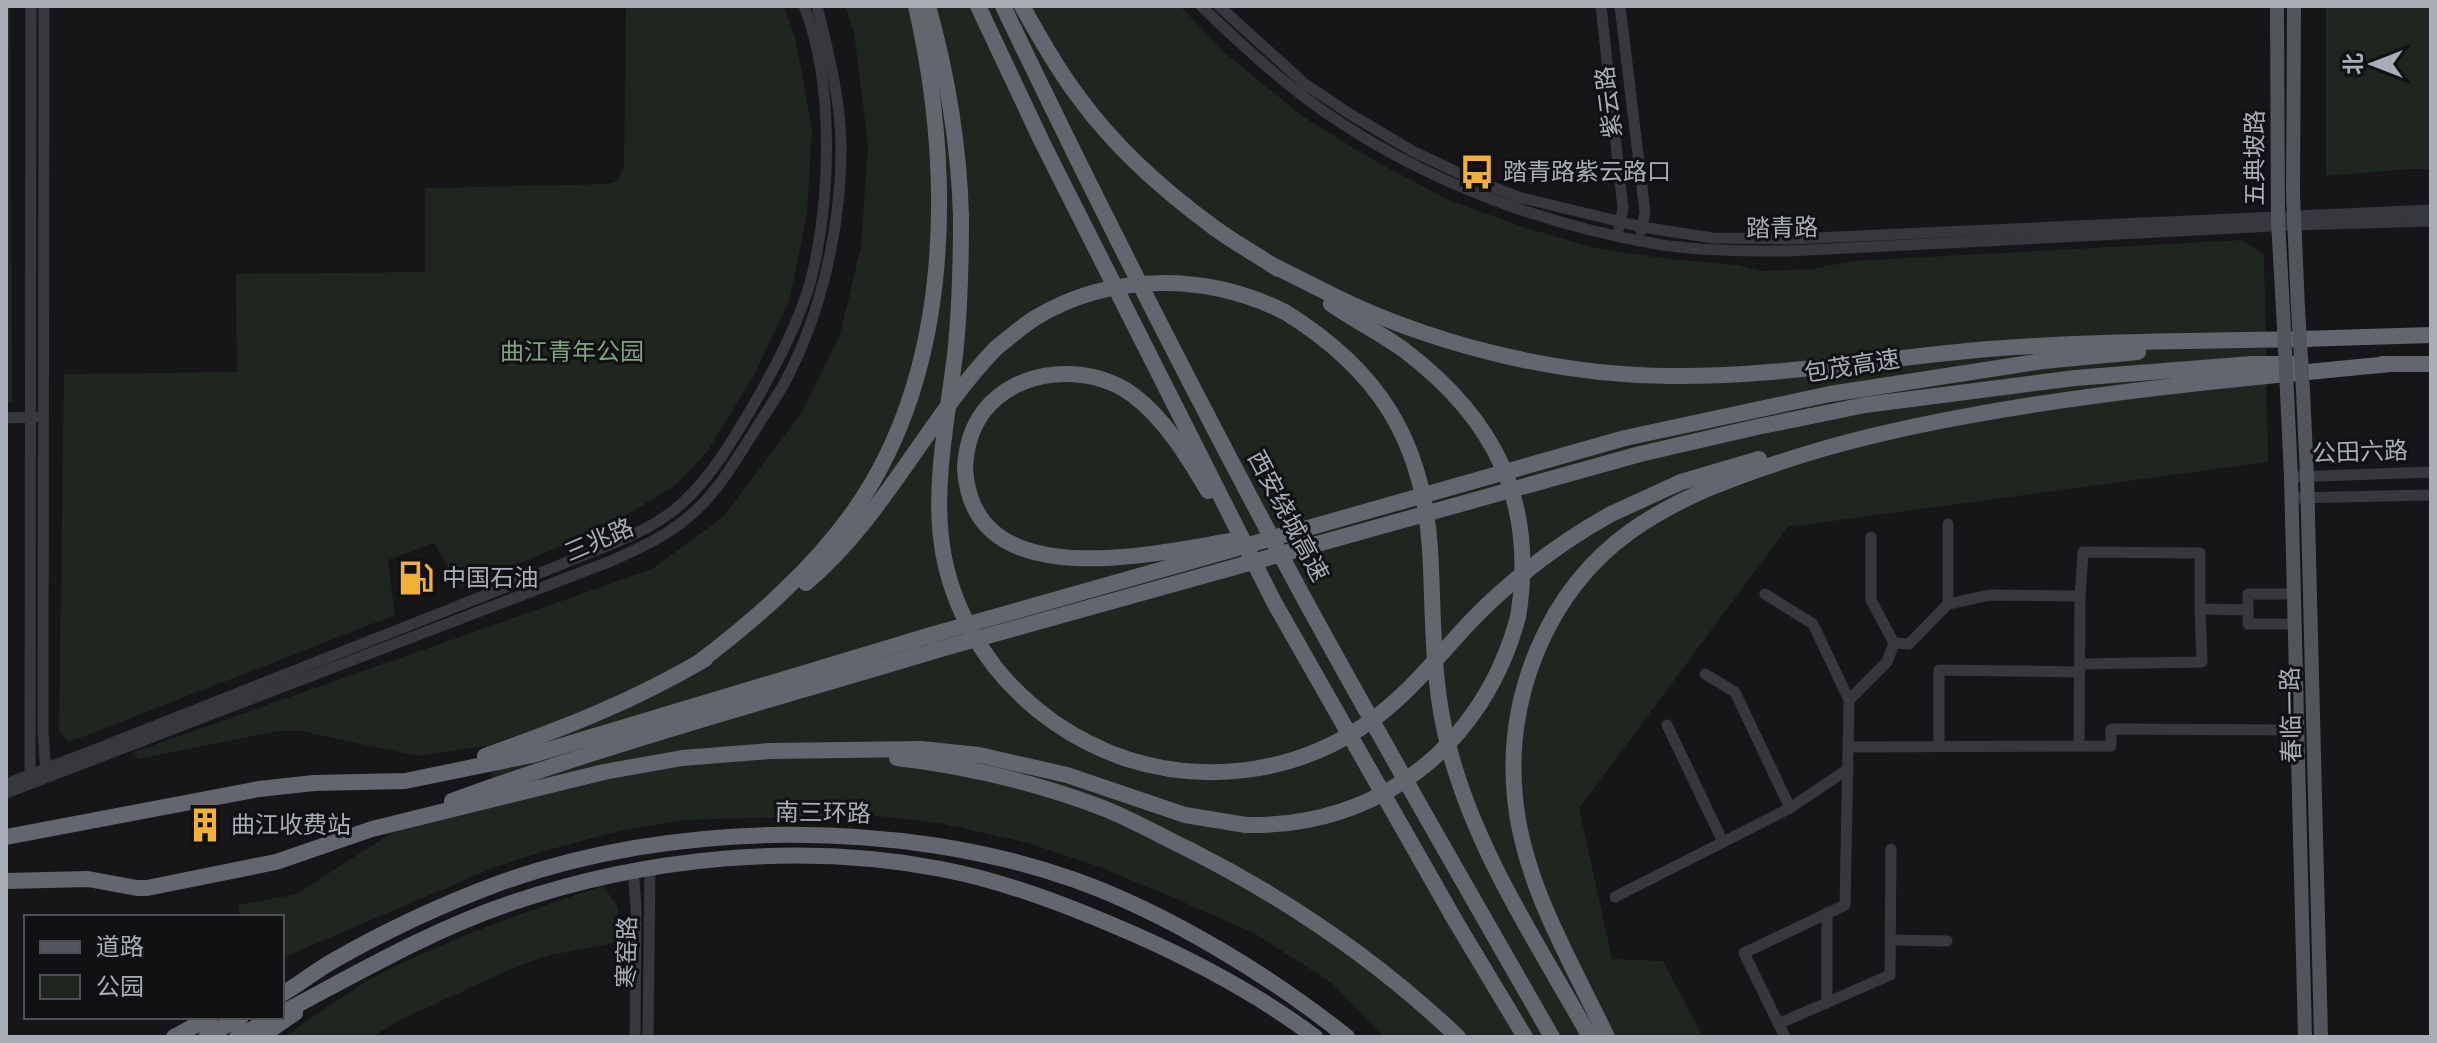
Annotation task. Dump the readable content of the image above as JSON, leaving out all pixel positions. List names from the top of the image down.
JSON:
{
  "streets": {
    "highway": ["包茂高速", "西安绕城高速", "南三环路"],
    "main road": ["五典坡路", "春临一路"],
    "street": [
      "紫云路",
      "踏青路",
      "公田六路",
      "三兆路",
      "寒窑路"
    ]
  },
  "crossings": [
    ["紫云路", "踏青路"],
    ["五典坡路", "踏青路"],
    ["五典坡路", "春临一路"],
    ["公田六路", "春临一路"],
    ["南三环路", "寒窑路"]
  ],
  "parks": ["曲江青年公园"],
  "places": {
    "bus stop": ["踏青路紫云路口"],
    "fuel station": ["中国石油"],
    "building": ["曲江收费站"]
  },
  "legend": ["道路", "公园"],
  "north": "left"
}
